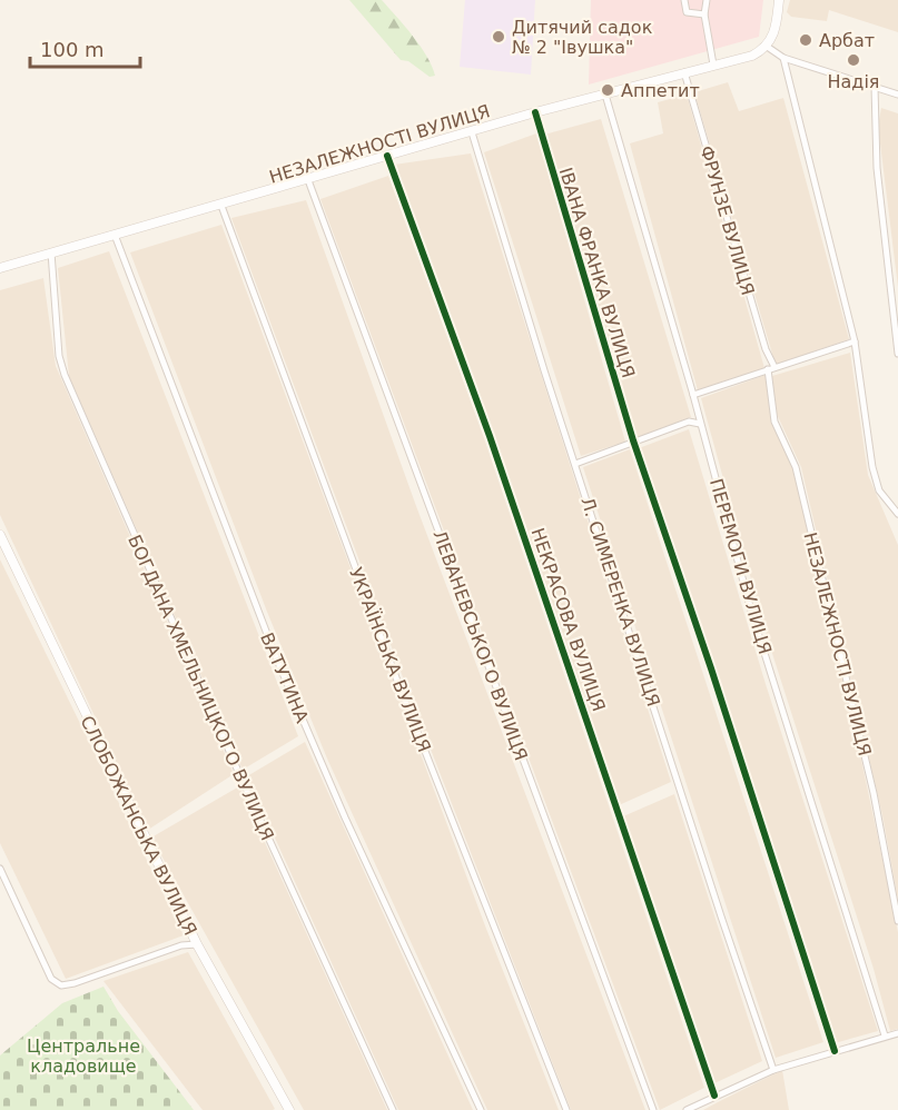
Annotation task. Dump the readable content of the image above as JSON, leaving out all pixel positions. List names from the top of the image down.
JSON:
{
  "streets": {
    "main road": ["НЕЗАЛЕЖНОСТІ ВУЛИЦЯ", "СЛОБОЖАНСЬКА ВУЛИЦЯ"],
    "street": [
      "ФРУНЗЕ ВУЛИЦЯ",
      "ІВАНА ФРАНКА ВУЛИЦЯ",
      "ПЕРЕМОГИ ВУЛИЦЯ",
      "Л. СИМЕРЕНКА ВУЛИЦЯ",
      "НЕКРАСОВА ВУЛИЦЯ",
      "ЛЕВАНЕВСЬКОГО ВУЛИЦЯ",
      "УКРАЇНСЬКА ВУЛИЦЯ",
      "ВАТУТИНА",
      "БОГДАНА ХМЕЛЬНИЦКОГО ВУЛИЦЯ"
    ]
  },
  "crossings": [
    ["НЕЗАЛЕЖНОСТІ ВУЛИЦЯ", "ФРУНЗЕ ВУЛИЦЯ"],
    ["НЕЗАЛЕЖНОСТІ ВУЛИЦЯ", "ІВАНА ФРАНКА ВУЛИЦЯ"],
    ["НЕЗАЛЕЖНОСТІ ВУЛИЦЯ", "ПЕРЕМОГИ ВУЛИЦЯ"],
    ["НЕЗАЛЕЖНОСТІ ВУЛИЦЯ", "Л. СИМЕРЕНКА ВУЛИЦЯ"],
    ["НЕЗАЛЕЖНОСТІ ВУЛИЦЯ", "НЕКРАСОВА ВУЛИЦЯ"],
    ["НЕЗАЛЕЖНОСТІ ВУЛИЦЯ", "ЛЕВАНЕВСЬКОГО ВУЛИЦЯ"],
    ["НЕЗАЛЕЖНОСТІ ВУЛИЦЯ", "УКРАЇНСЬКА ВУЛИЦЯ"],
    ["НЕЗАЛЕЖНОСТІ ВУЛИЦЯ", "ВАТУТИНА"],
    ["НЕЗАЛЕЖНОСТІ ВУЛИЦЯ", "БОГДАНА ХМЕЛЬНИЦКОГО ВУЛИЦЯ"]
  ],
  "parks": ["Центральне кладовище"],
  "places": [
    "Дитячий садок № 2 \"Івушка\"",
    "Арбат",
    "Надiя",
    "Аппетит"
  ],
  "scale_bar": "100 m"
}
